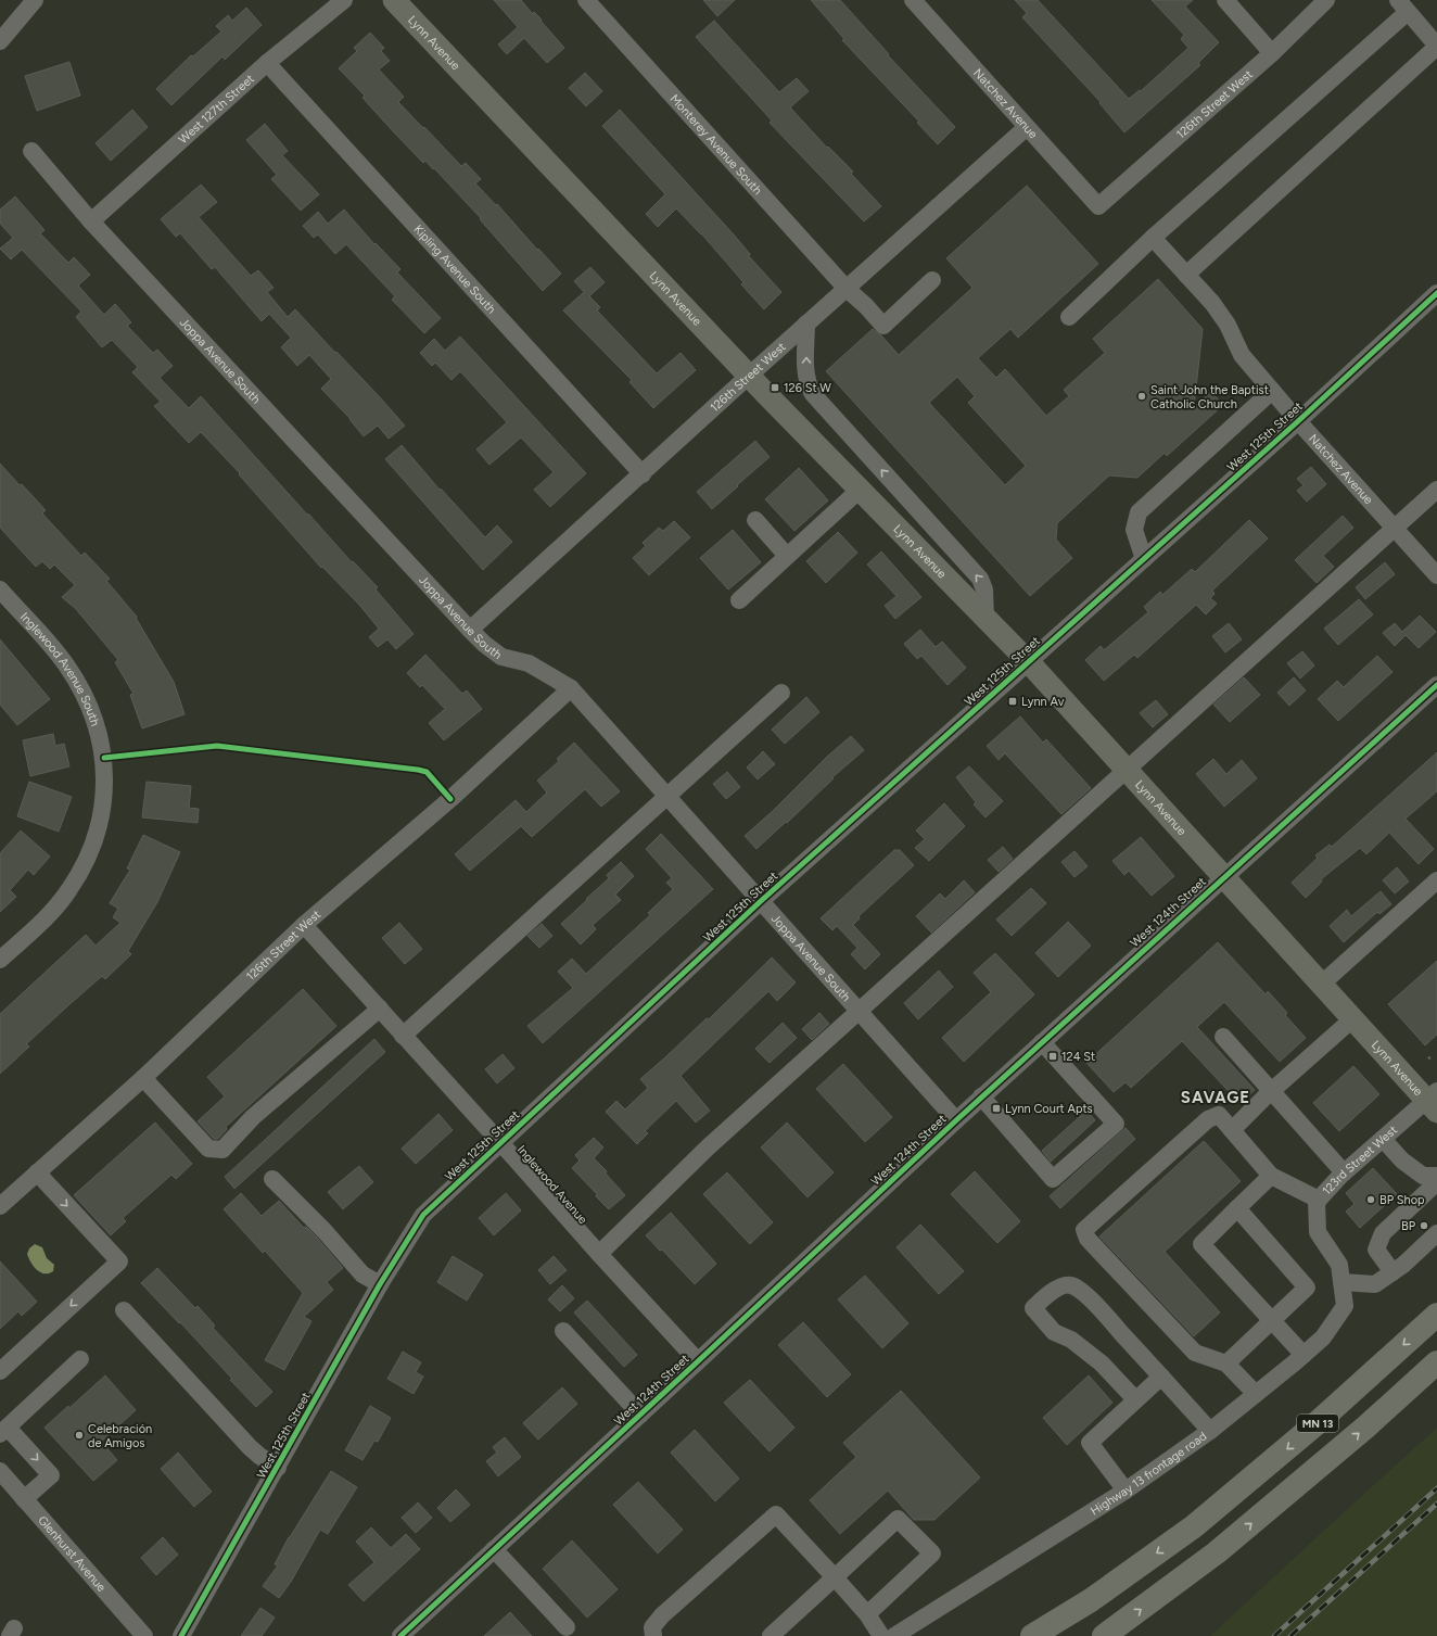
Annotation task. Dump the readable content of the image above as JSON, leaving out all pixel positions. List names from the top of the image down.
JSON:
{
  "streets": {
    "highway": ["MN 13"],
    "main road": ["Lynn Avenue"],
    "street": [
      "Natchez Avenue",
      "126th Street West",
      "West 127th Street",
      "Monterey Avenue South",
      "Kipling Avenue South",
      "Joppa Avenue South",
      "West 125th Street",
      "Inglewood Avenue South",
      "West 124th Street",
      "123rd Street West",
      "Inglewood Avenue",
      "Highway 13 frontage road",
      "Glenhurst Avenue"
    ]
  },
  "crossings": [
    ["Lynn Avenue", "126th Street West"],
    ["Lynn Avenue", "West 125th Street"],
    ["Lynn Avenue", "West 124th Street"],
    ["Lynn Avenue", "123rd Street West"],
    ["Natchez Avenue", "126th Street West"],
    ["Natchez Avenue", "West 125th Street"],
    ["126th Street West", "Monterey Avenue South"],
    ["126th Street West", "Kipling Avenue South"],
    ["126th Street West", "Joppa Avenue South"],
    ["126th Street West", "Inglewood Avenue"],
    ["West 127th Street", "Kipling Avenue South"],
    ["West 127th Street", "Joppa Avenue South"],
    ["Joppa Avenue South", "West 125th Street"],
    ["Joppa Avenue South", "West 124th Street"],
    ["West 125th Street", "Inglewood Avenue"],
    ["West 124th Street", "Inglewood Avenue"],
    ["123rd Street West", "Highway 13 frontage road"]
  ],
  "districts": ["SAVAGE"],
  "places": {
    "transit": [
      "126 St W",
      "Lynn Av",
      "124 St",
      "Lynn Court Apts"
    ],
    "other": [
      "Saint John the Baptist Catholic Church",
      "BP Shop",
      "BP",
      "Celebración de Amigos"
    ]
  }
}
